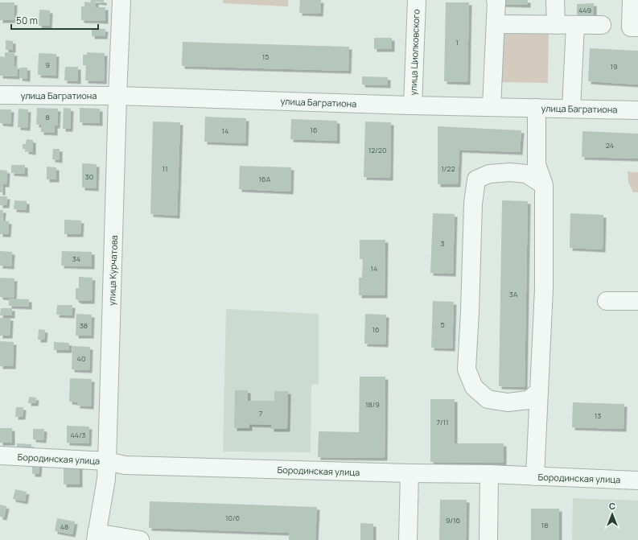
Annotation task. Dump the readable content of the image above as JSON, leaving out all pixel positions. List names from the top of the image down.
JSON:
{
  "streets": {
    "street": [
      "улица Циолковского",
      "улица Багратиона",
      "улица Курчатова",
      "Бородинская улица"
    ]
  },
  "crossings": [
    ["улица Циолковского", "улица Багратиона"],
    ["улица Багратиона", "улица Курчатова"],
    ["улица Курчатова", "Бородинская улица"]
  ],
  "house_numbers": [
    "449",
    "1",
    "15",
    "9",
    "19",
    "8",
    "16",
    "14",
    "24",
    "12/20",
    "11",
    "1/22",
    "30",
    "16А",
    "3",
    "34",
    "14",
    "3А",
    "5",
    "38",
    "16",
    "40",
    "18/9",
    "7",
    "13",
    "7/11",
    "44/3",
    "10/6",
    "9/16",
    "18",
    "48"
  ],
  "scale_bar": "50 m",
  "north": "top"
}
